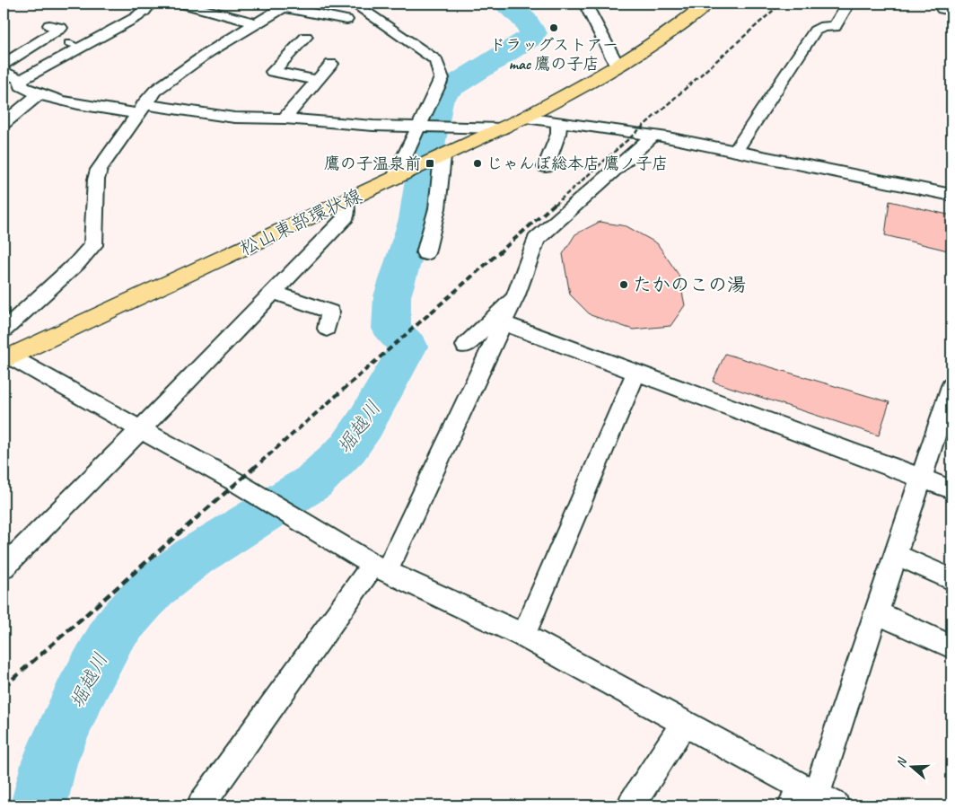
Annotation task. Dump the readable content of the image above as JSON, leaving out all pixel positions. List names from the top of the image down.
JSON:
{
  "streets": {
    "main road": ["松山東部環状線"]
  },
  "water": ["堀越川"],
  "places": {
    "other": ["ドラッグストアー mac 鷹の子店", "じゃんぼ総本店 鷹ノ子店", "たかのこの湯"],
    "transit": ["鷹の子温泉前"]
  },
  "north": "left"
}
